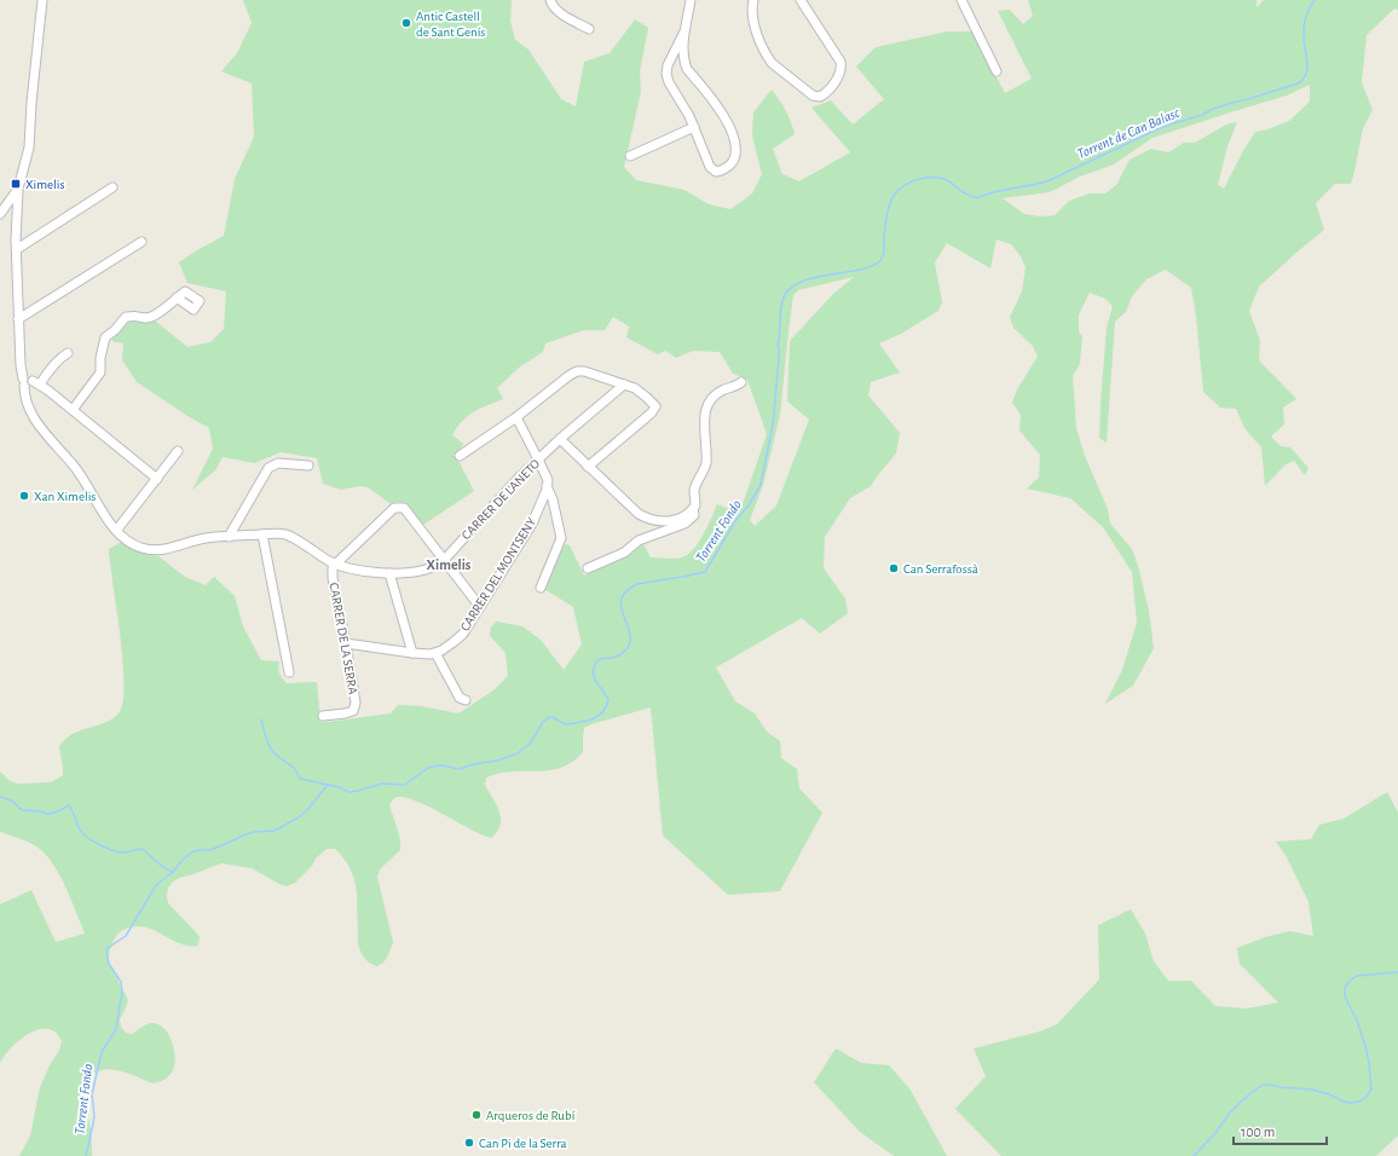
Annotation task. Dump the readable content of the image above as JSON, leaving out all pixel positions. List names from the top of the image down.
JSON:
{
  "streets": {
    "street": ["CARRER DE L'ANETO", "CARRER DEL MONTSENY", "CARRER DE LA SERRA"]
  },
  "crossings": [
    ["CARRER DE L'ANETO", "CARRER DE LA SERRA"]
  ],
  "districts": ["Ximelis"],
  "water": ["Torrent de Can Balasc", "Torrent Fondo"],
  "places": {
    "other": [
      "Antic Castell de Sant Genís",
      "Xan Ximelis",
      "Can Serrafossà",
      "Arqueros de Rubí",
      "Can Pi de la Serra"
    ],
    "transit": ["Ximelis"]
  },
  "scale_bar": "100 m"
}
